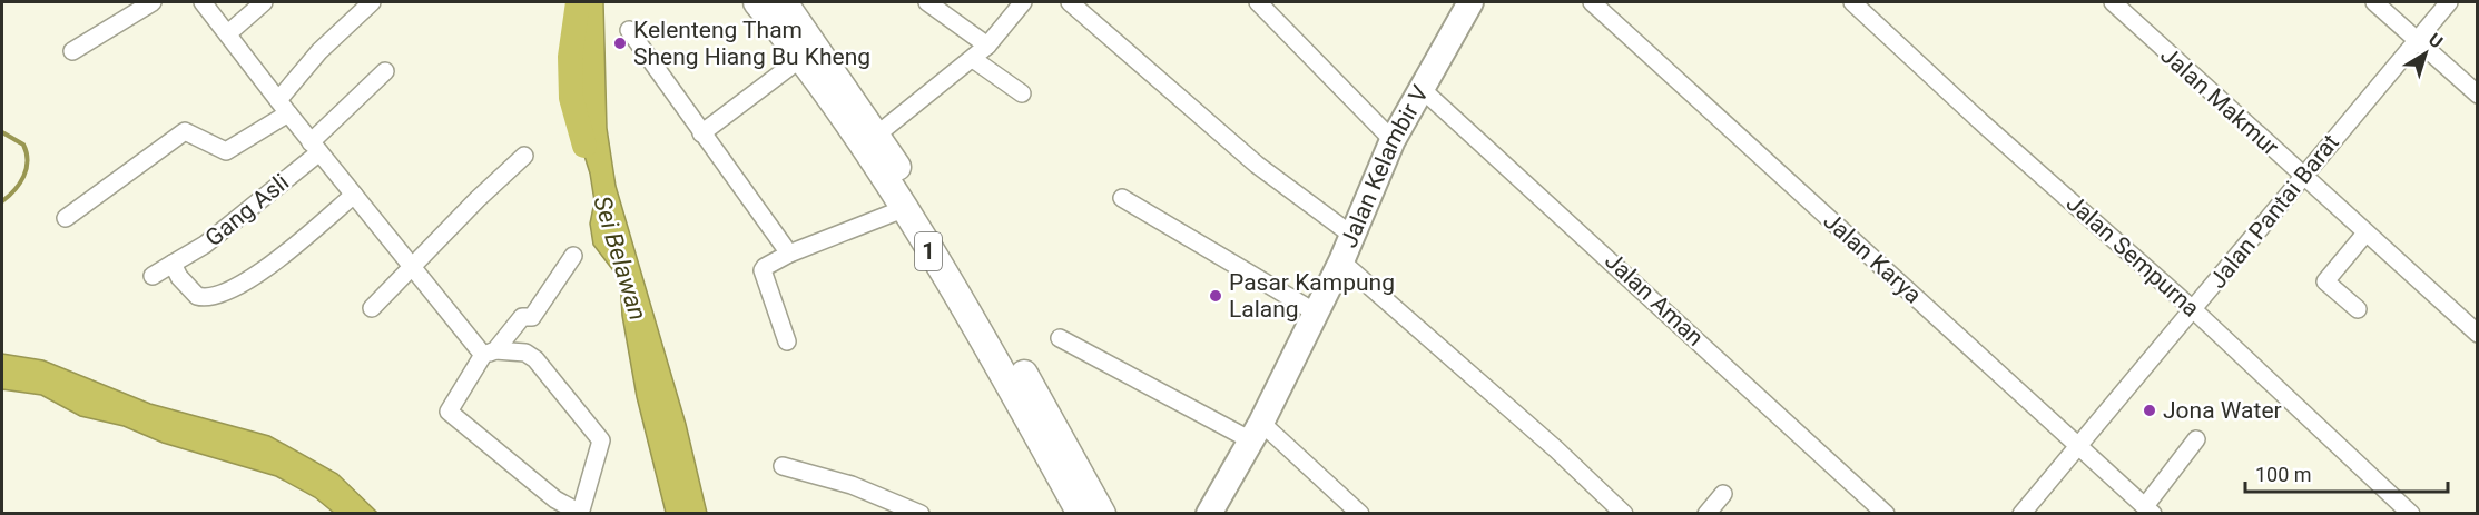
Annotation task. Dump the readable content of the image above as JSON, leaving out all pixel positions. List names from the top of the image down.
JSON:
{
  "streets": {
    "highway": ["1"],
    "main road": ["Jalan Kelambir V"],
    "street": [
      "Jalan Makmur",
      "Gang Asli",
      "Jalan Pantai Barat",
      "Jalan Sempurna",
      "Jalan Karya",
      "Jalan Aman"
    ]
  },
  "crossings": [
    ["Jalan Makmur", "Jalan Pantai Barat"],
    ["Jalan Kelambir V", "Jalan Aman"],
    ["Jalan Pantai Barat", "Jalan Sempurna"],
    ["Jalan Pantai Barat", "Jalan Karya"]
  ],
  "water": ["Sei Belawan"],
  "places": ["Kelenteng Tham Sheng Hiang Bu Kheng", "Pasar Kampung Lalang", "Jona Water"],
  "scale_bar": "100 m",
  "north": "top right"
}
